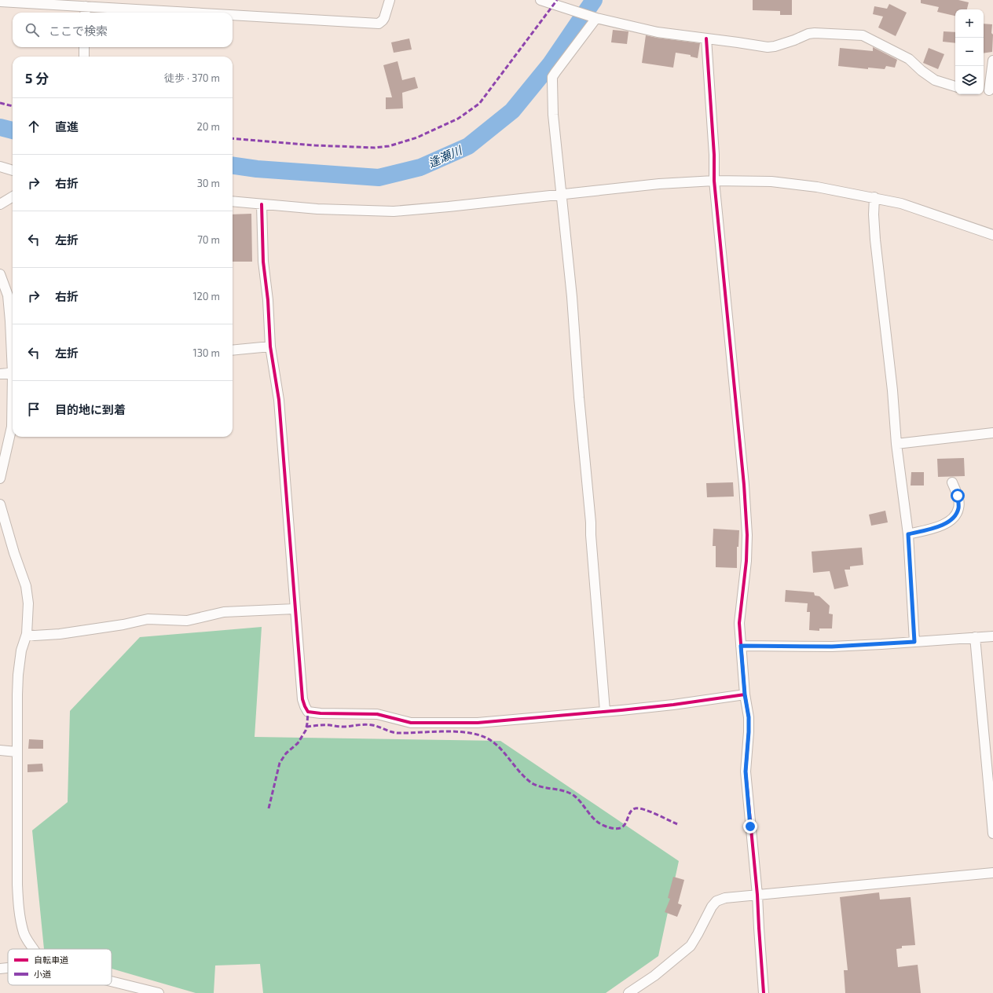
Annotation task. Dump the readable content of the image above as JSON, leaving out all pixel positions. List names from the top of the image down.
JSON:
{
  "water": ["逢瀬川"],
  "legend": ["自転車道", "小道"],
  "page": {
    "map_buttons": ["+", "−"],
    "search": "ここで検索",
    "heading": ["5 分", "徒歩 · 370 m"],
    "list": [
      ["直進", "20 m"],
      ["右折", "30 m"],
      ["左折", "70 m"],
      ["右折", "120 m"],
      ["左折", "130 m"],
      "目的地に到着"
    ]
  }
}
